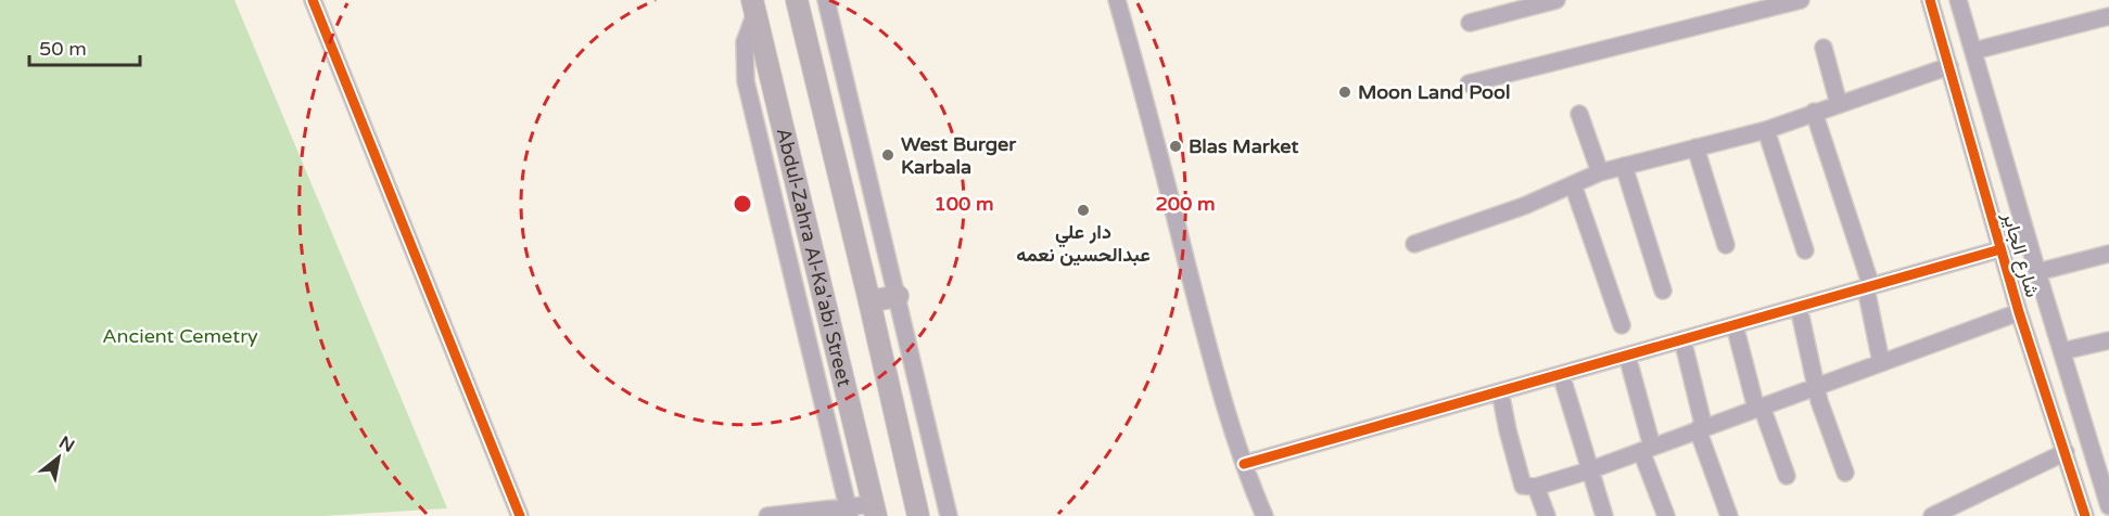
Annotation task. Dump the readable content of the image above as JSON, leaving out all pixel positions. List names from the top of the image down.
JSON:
{
  "streets": {
    "main road": ["Abdul-Zahra Al-Ka'abi Street"],
    "street": ["شارع الجاير"]
  },
  "parks": ["Ancient Cemetry"],
  "places": [
    "Moon Land Pool",
    "Blas Market",
    "West Burger Karbala",
    "دار علي عبدالحسين نعمه"
  ],
  "scale_bar": "50 m",
  "north": "top right",
  "rings": ["100 m", "200 m"]
}
